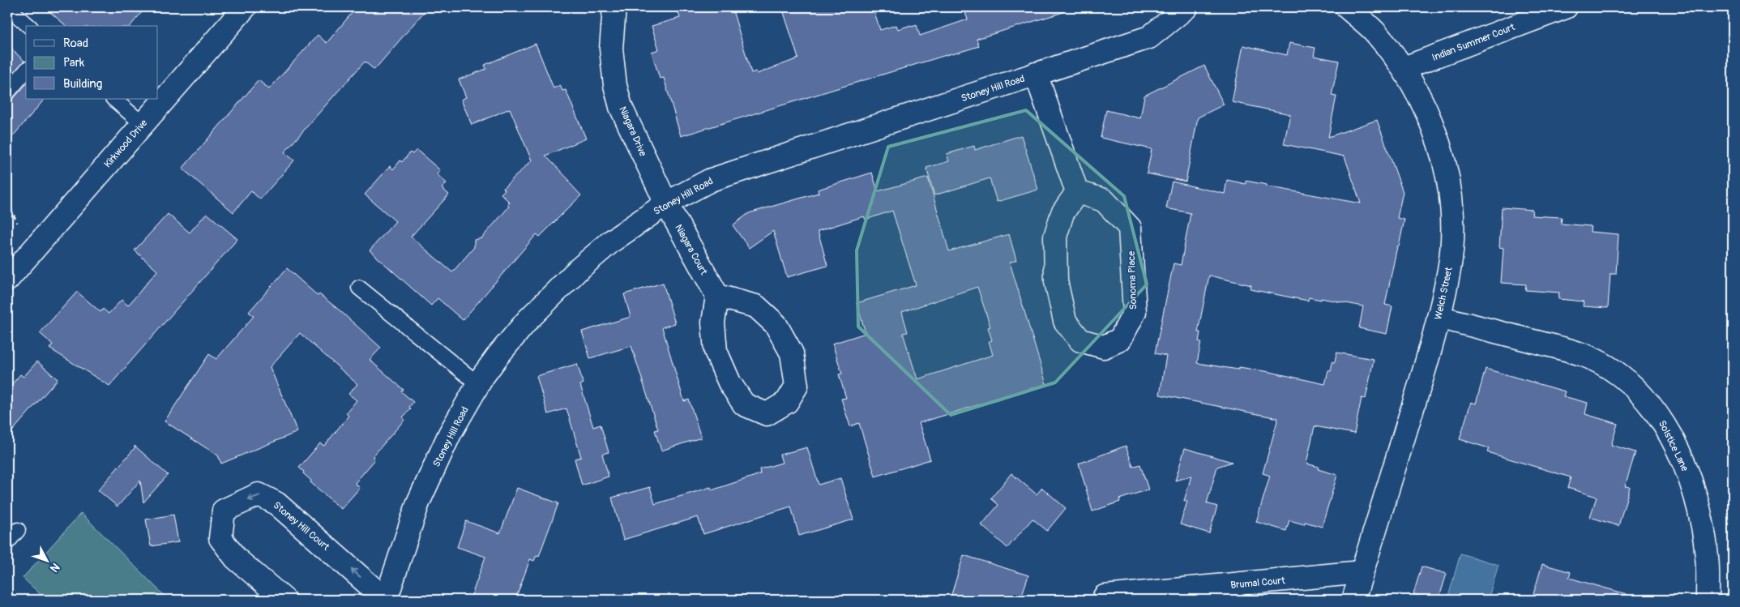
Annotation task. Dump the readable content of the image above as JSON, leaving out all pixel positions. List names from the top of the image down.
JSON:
{
  "streets": {
    "street": [
      "Indian Summer Court",
      "Stoney Hill Road",
      "Niagara Drive",
      "Kirkwood Drive",
      "Niagara Court",
      "Sonoma Place",
      "Welch Street",
      "Solstice Lane",
      "Stoney Hill Court",
      "Brumal Court"
    ]
  },
  "crossings": [
    ["Indian Summer Court", "Welch Street"],
    ["Stoney Hill Road", "Niagara Drive"],
    ["Stoney Hill Road", "Niagara Court"],
    ["Stoney Hill Road", "Stoney Hill Court"],
    ["Niagara Drive", "Niagara Court"],
    ["Welch Street", "Solstice Lane"],
    ["Welch Street", "Brumal Court"]
  ],
  "legend": ["Road", "Park", "Building"],
  "north": "bottom right"
}
